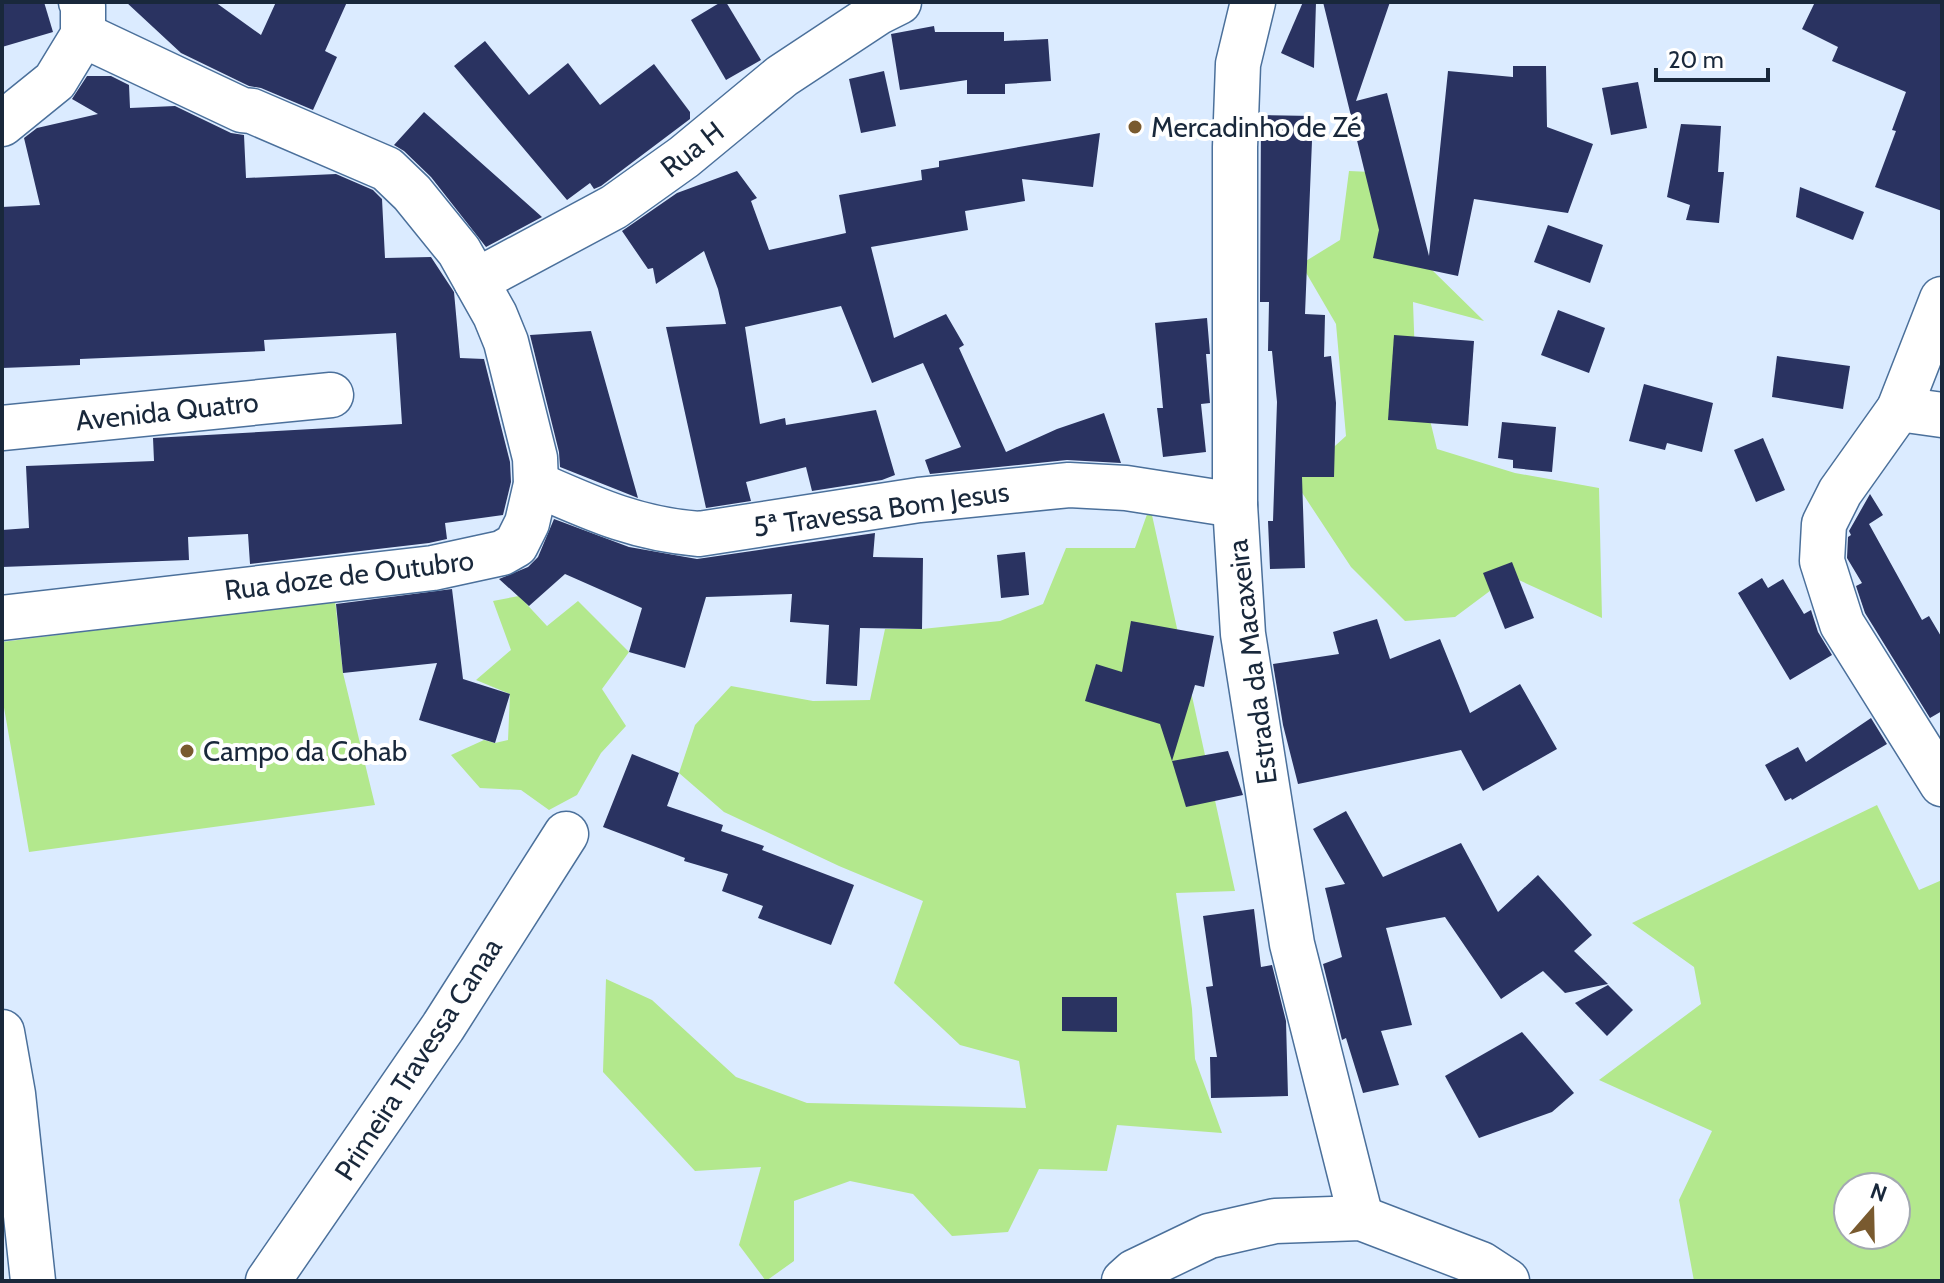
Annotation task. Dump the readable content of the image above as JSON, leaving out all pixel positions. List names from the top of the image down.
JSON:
{
  "streets": {
    "street": [
      "Rua H",
      "Avenida Quatro",
      "5ª Travessa Bom Jesus",
      "Rua doze de Outubro",
      "Estrada da Macaxeira",
      "Primeira Travessa Canaa"
    ]
  },
  "crossings": [
    ["Rua H", "Rua doze de Outubro"],
    ["5ª Travessa Bom Jesus", "Rua doze de Outubro"],
    ["5ª Travessa Bom Jesus", "Estrada da Macaxeira"]
  ],
  "places": ["Mercadinho de Zé", "Campo da Cohab"],
  "scale_bar": "20 m",
  "north": "top"
}
